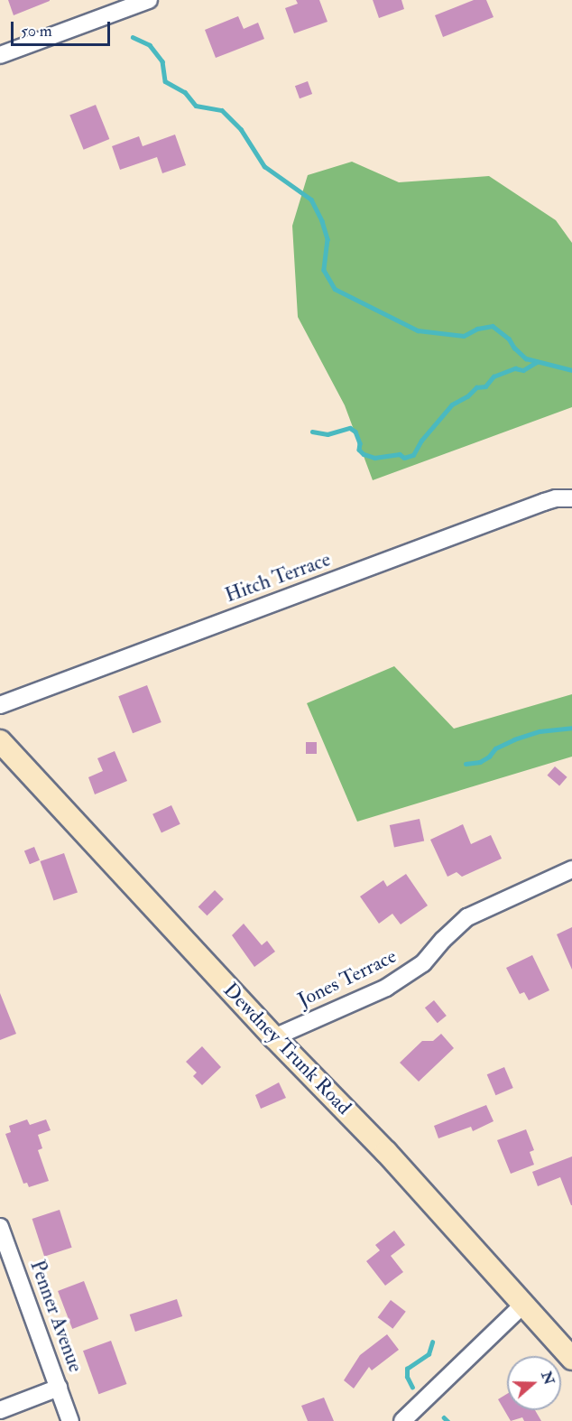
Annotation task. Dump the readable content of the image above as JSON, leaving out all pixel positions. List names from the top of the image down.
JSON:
{
  "streets": {
    "main road": ["Dewdney Trunk Road"],
    "street": ["Hitch Terrace", "Jones Terrace", "Penner Avenue"]
  },
  "crossings": [
    ["Jones Terrace", "Dewdney Trunk Road"]
  ],
  "scale_bar": "50 m",
  "north": "right"
}
